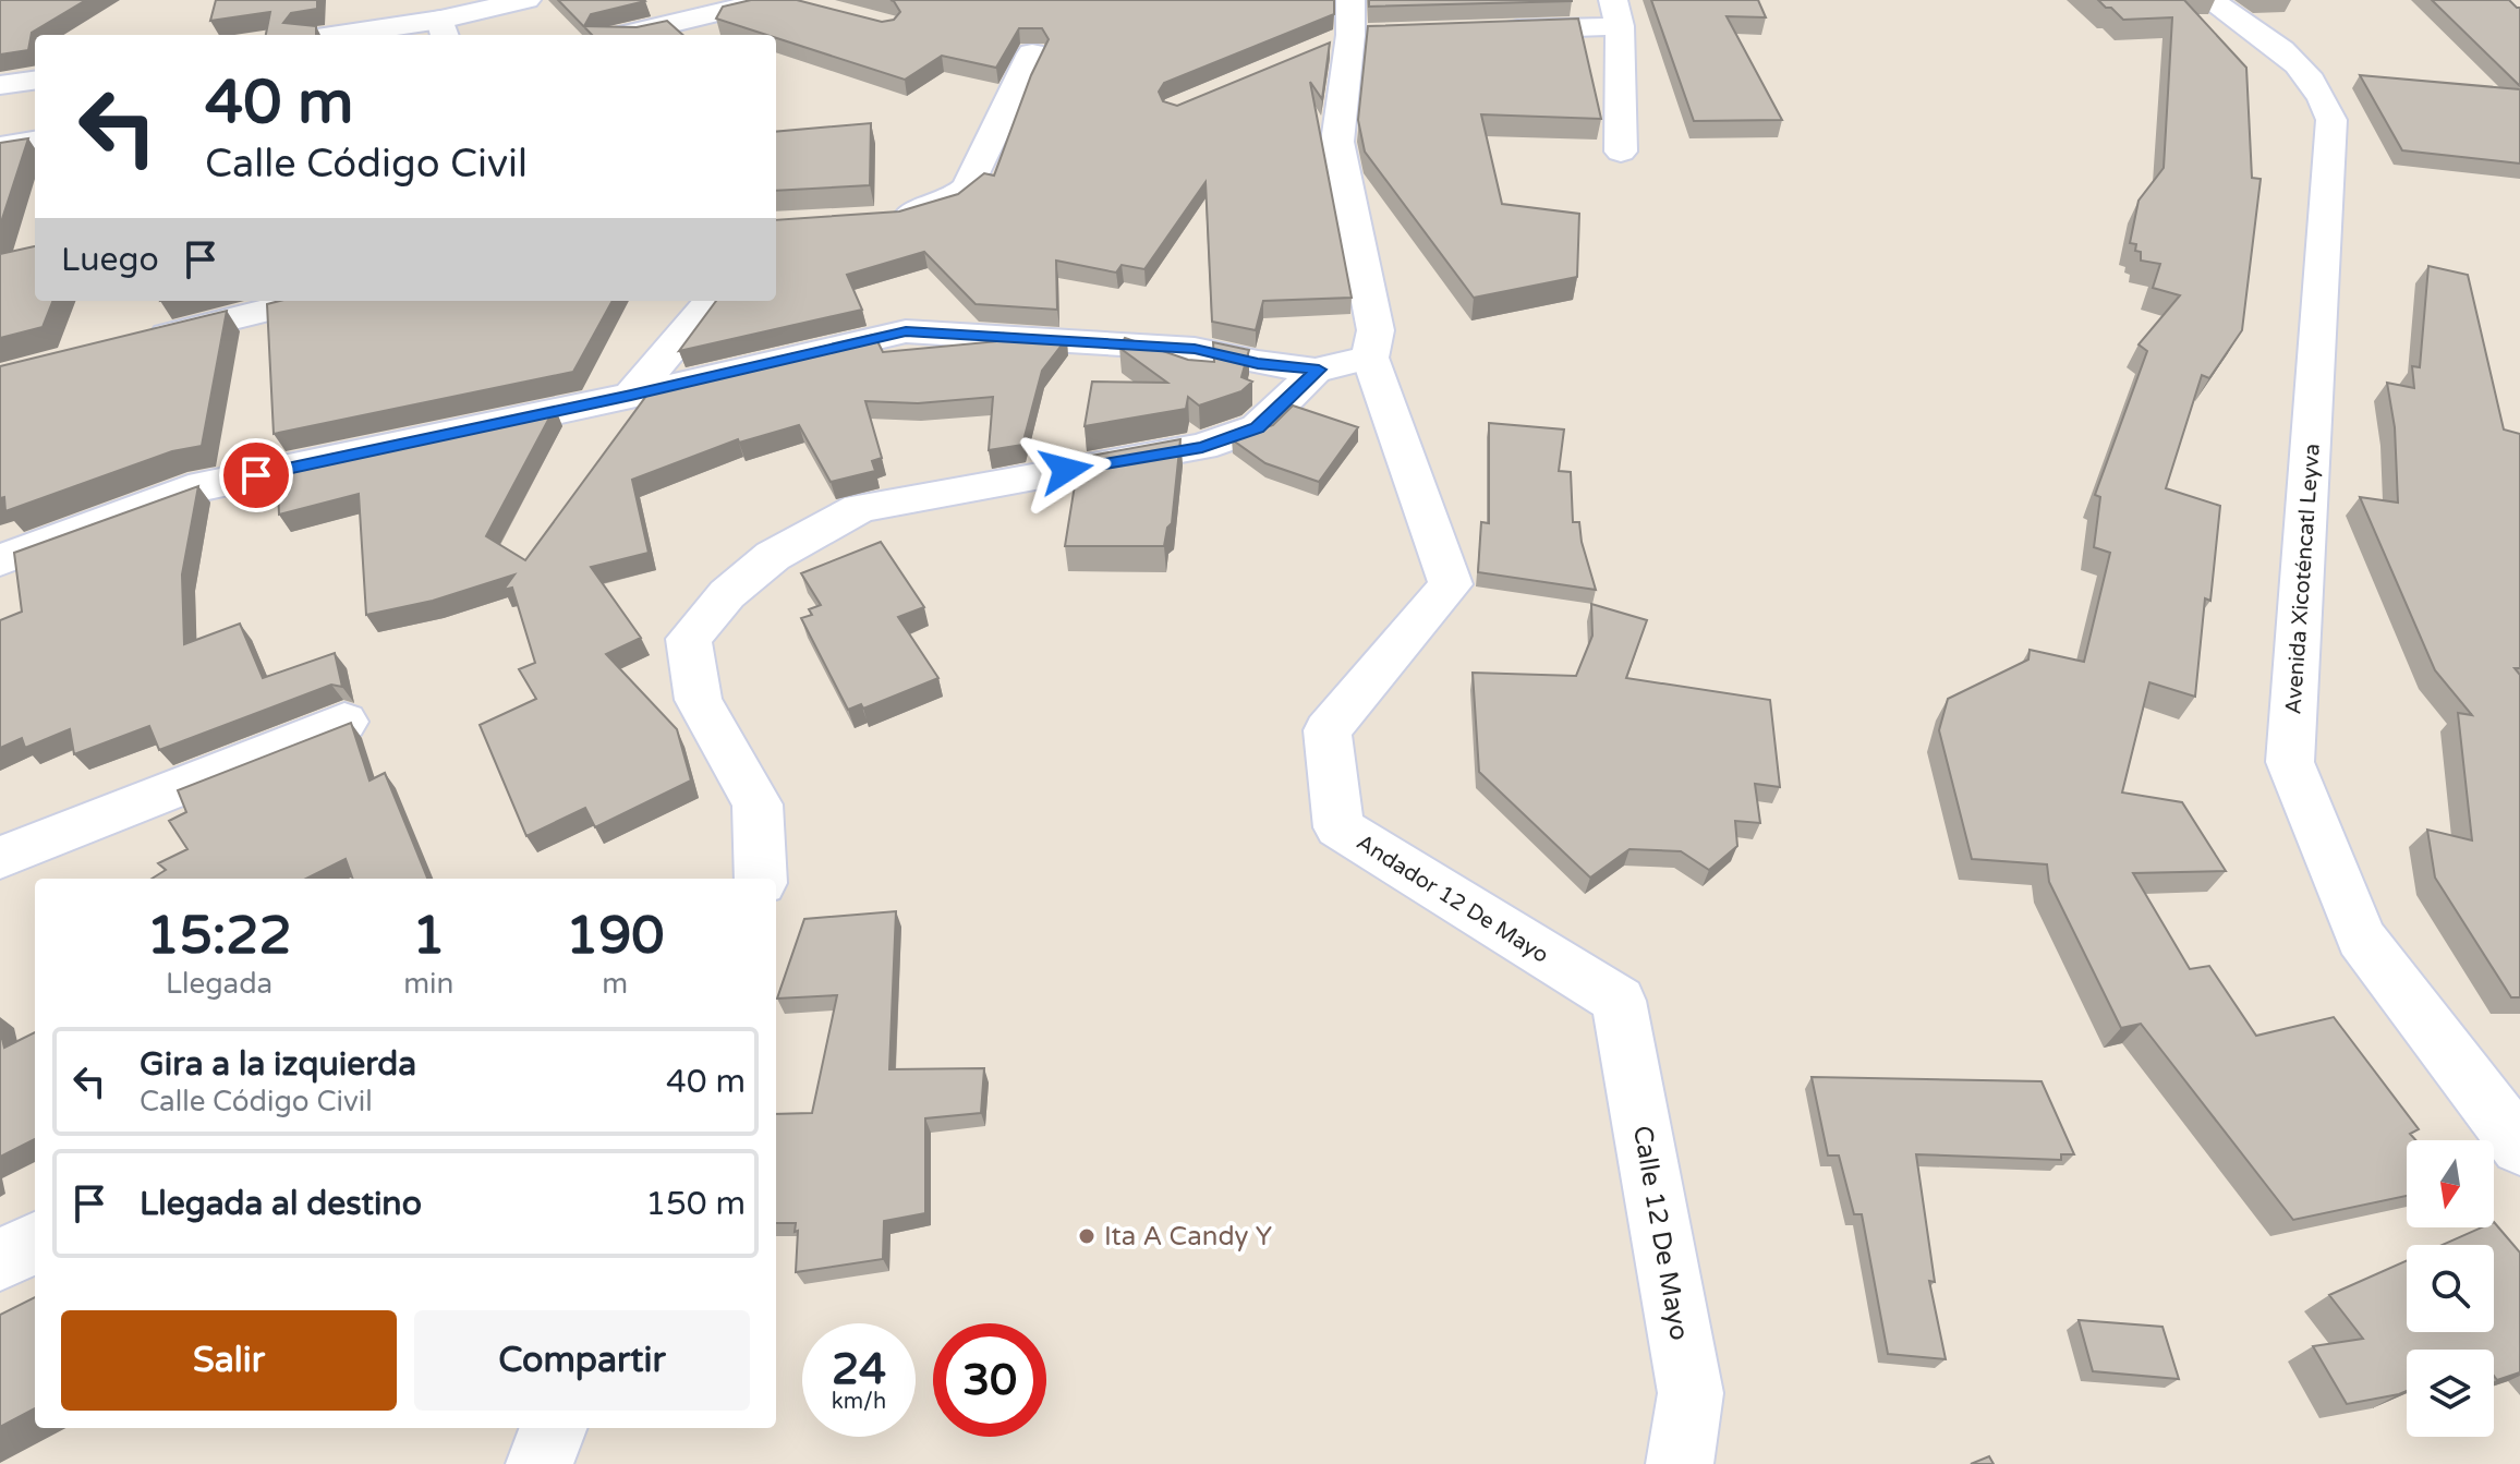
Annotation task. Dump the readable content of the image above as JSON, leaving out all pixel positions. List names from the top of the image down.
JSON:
{
  "streets": {
    "street": ["Avenida Xicoténcatl Leyva", "Andador 12 De Mayo", "Calle 12 De Mayo"]
  },
  "crossings": [
    ["Andador 12 De Mayo", "Calle 12 De Mayo"]
  ],
  "places": ["Ita A Candy Y"],
  "north": "bottom",
  "page": {
    "turn": ["40 m", "Calle Código Civil"],
    "then": "Luego",
    "eta": [
      "15:22",
      "Llegada",
      "1",
      "min",
      "190",
      "m"
    ],
    "list": [
      {
        "name": "Gira a la izquierda",
        "note": "Calle Código Civil",
        "value": "40 m"
      },
      {
        "name": "Llegada al destino",
        "value": "150 m"
      }
    ],
    "buttons": ["Salir", "Compartir"],
    "speed": "24 km/h",
    "limit": "30"
  }
}
